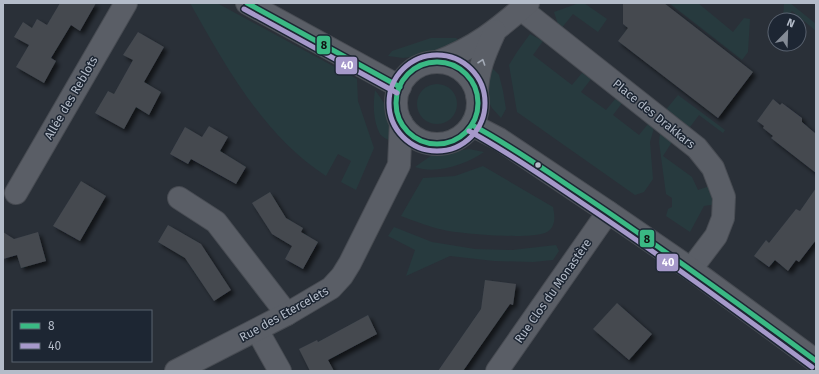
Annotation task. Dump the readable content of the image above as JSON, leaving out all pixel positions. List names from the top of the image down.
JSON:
{
  "streets": {
    "street": [
      "Allée des Reblots",
      "Place des Drakkars",
      "Rue Clos du Monastère",
      "Rue des Etercelets"
    ]
  },
  "lines": ["transit line 8", "transit line 40"],
  "legend": ["8", "40"],
  "north": "top right"
}
